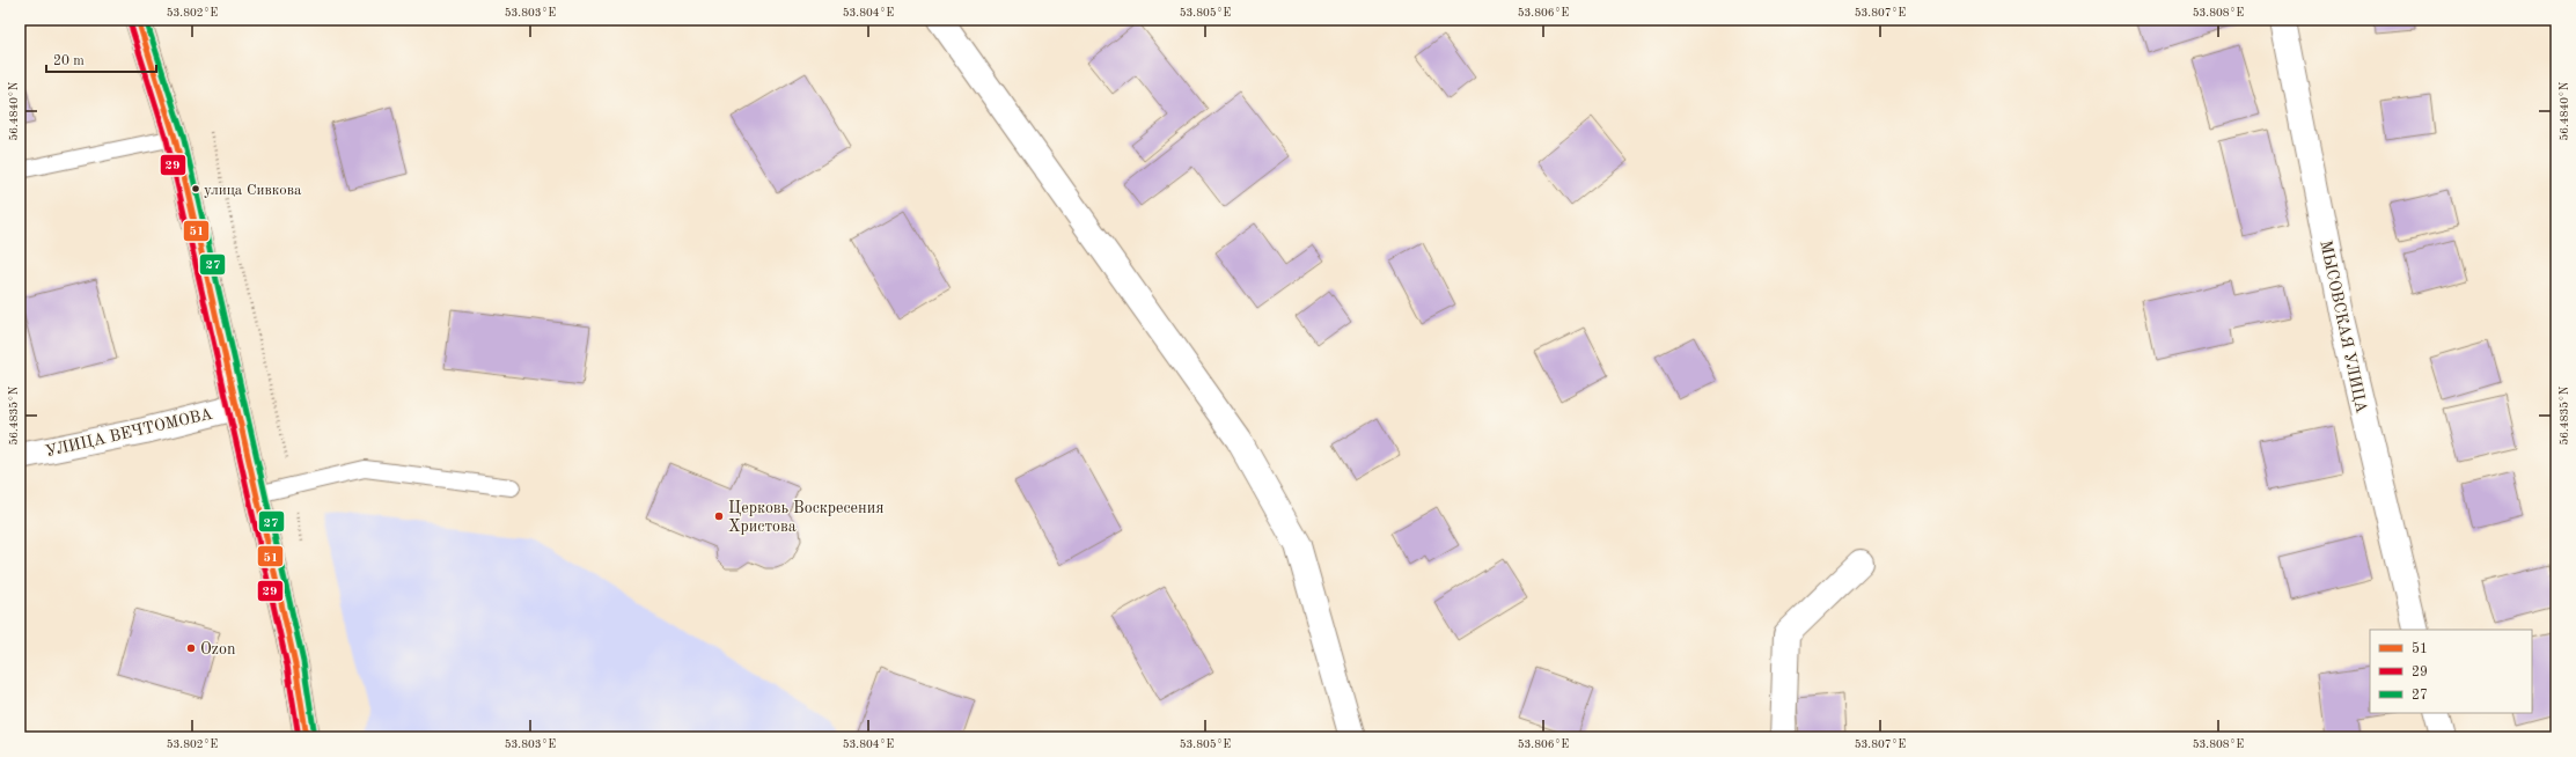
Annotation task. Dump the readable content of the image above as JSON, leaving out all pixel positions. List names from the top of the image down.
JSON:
{
  "streets": {
    "street": ["МЫСОВСКАЯ УЛИЦА", "УЛИЦА ВЕЧТОМОВА"]
  },
  "places": ["улица Сивкова", "Церковь Воскресения Христова", "Ozon"],
  "lines": ["transit line 51", "transit line 27", "transit line 29"],
  "legend": ["51", "29", "27"],
  "scale_bar": "20 m",
  "coordinates": [
    "53.802°E",
    "53.803°E",
    "53.804°E",
    "53.805°E",
    "53.806°E",
    "53.807°E",
    "53.808°E",
    "56.4840°N",
    "56.4835°N"
  ]
}
